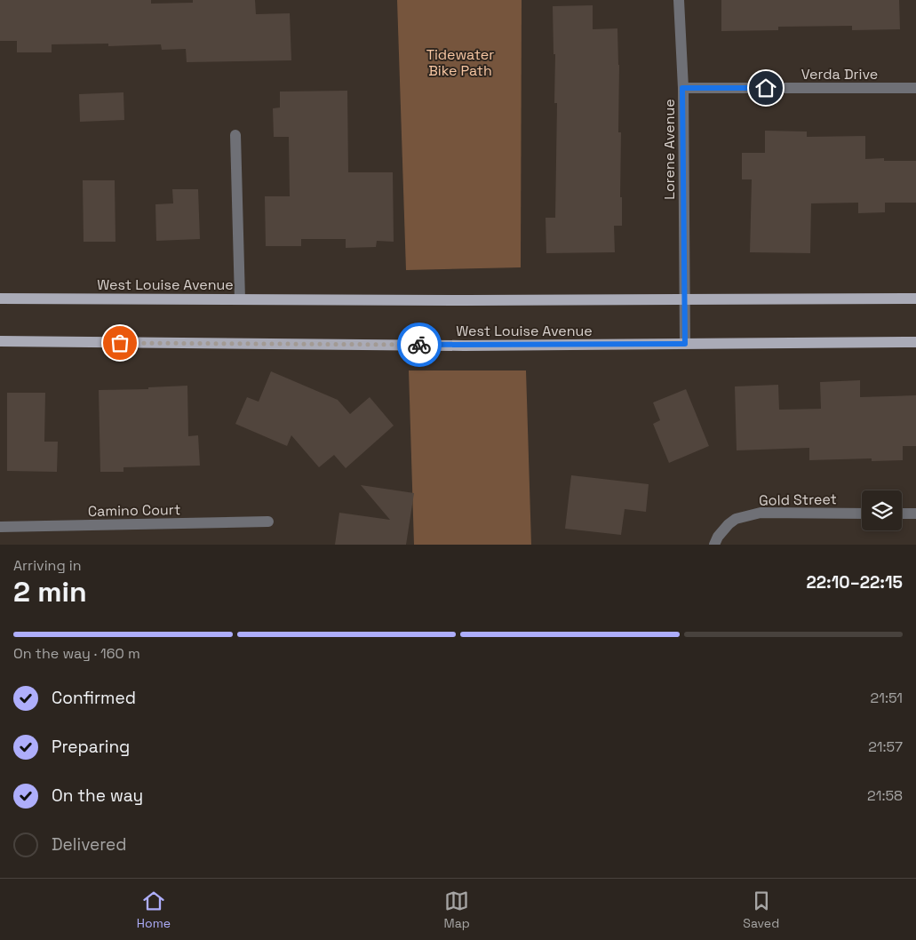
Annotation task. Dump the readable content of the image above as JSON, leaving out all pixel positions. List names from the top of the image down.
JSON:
{
  "streets": {
    "main road": ["West Louise Avenue"],
    "street": [
      "Verda Drive",
      "Lorene Avenue",
      "Gold Street",
      "Camino Court"
    ]
  },
  "crossings": [
    ["Verda Drive", "Lorene Avenue"],
    ["Lorene Avenue", "West Louise Avenue"]
  ],
  "parks": ["Tidewater Bike Path"],
  "page": {
    "heading": ["2 min", "Arriving in", "22:10–22:15"],
    "bar": "On the way · 160 m",
    "list": [
      ["Confirmed", "21:51"],
      ["Preparing", "21:57"],
      ["On the way", "21:58"],
      "Delivered"
    ],
    "tabs": ["Home", "Map", "Saved"]
  }
}
